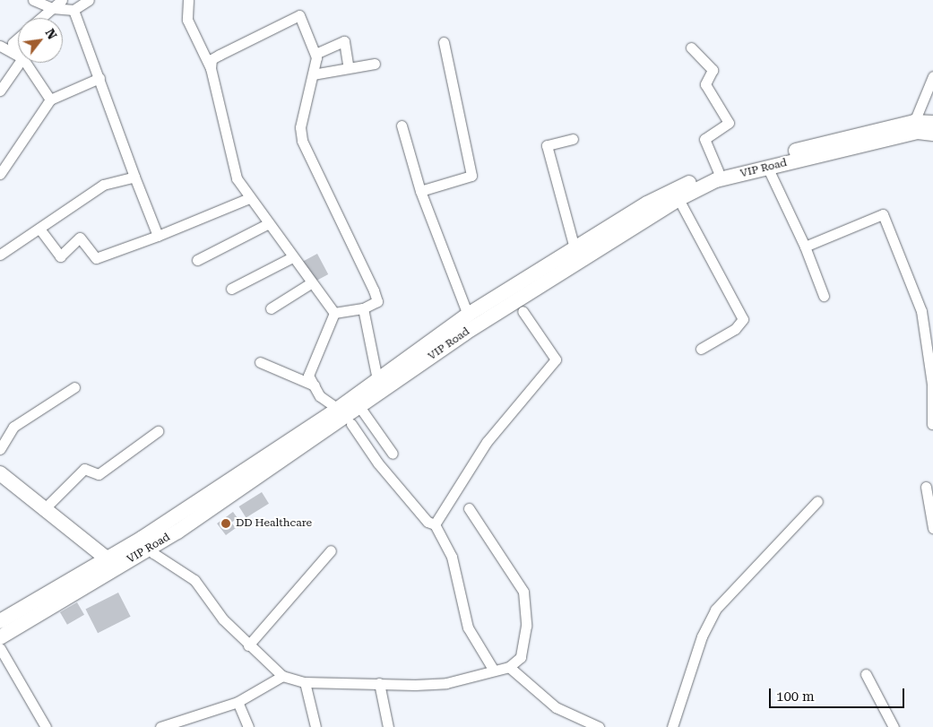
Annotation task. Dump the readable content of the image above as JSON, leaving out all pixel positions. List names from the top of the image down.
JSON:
{
  "streets": {
    "main road": ["VIP Road"]
  },
  "places": ["DD Healthcare"],
  "scale_bar": "100 m",
  "north": "top right"
}
